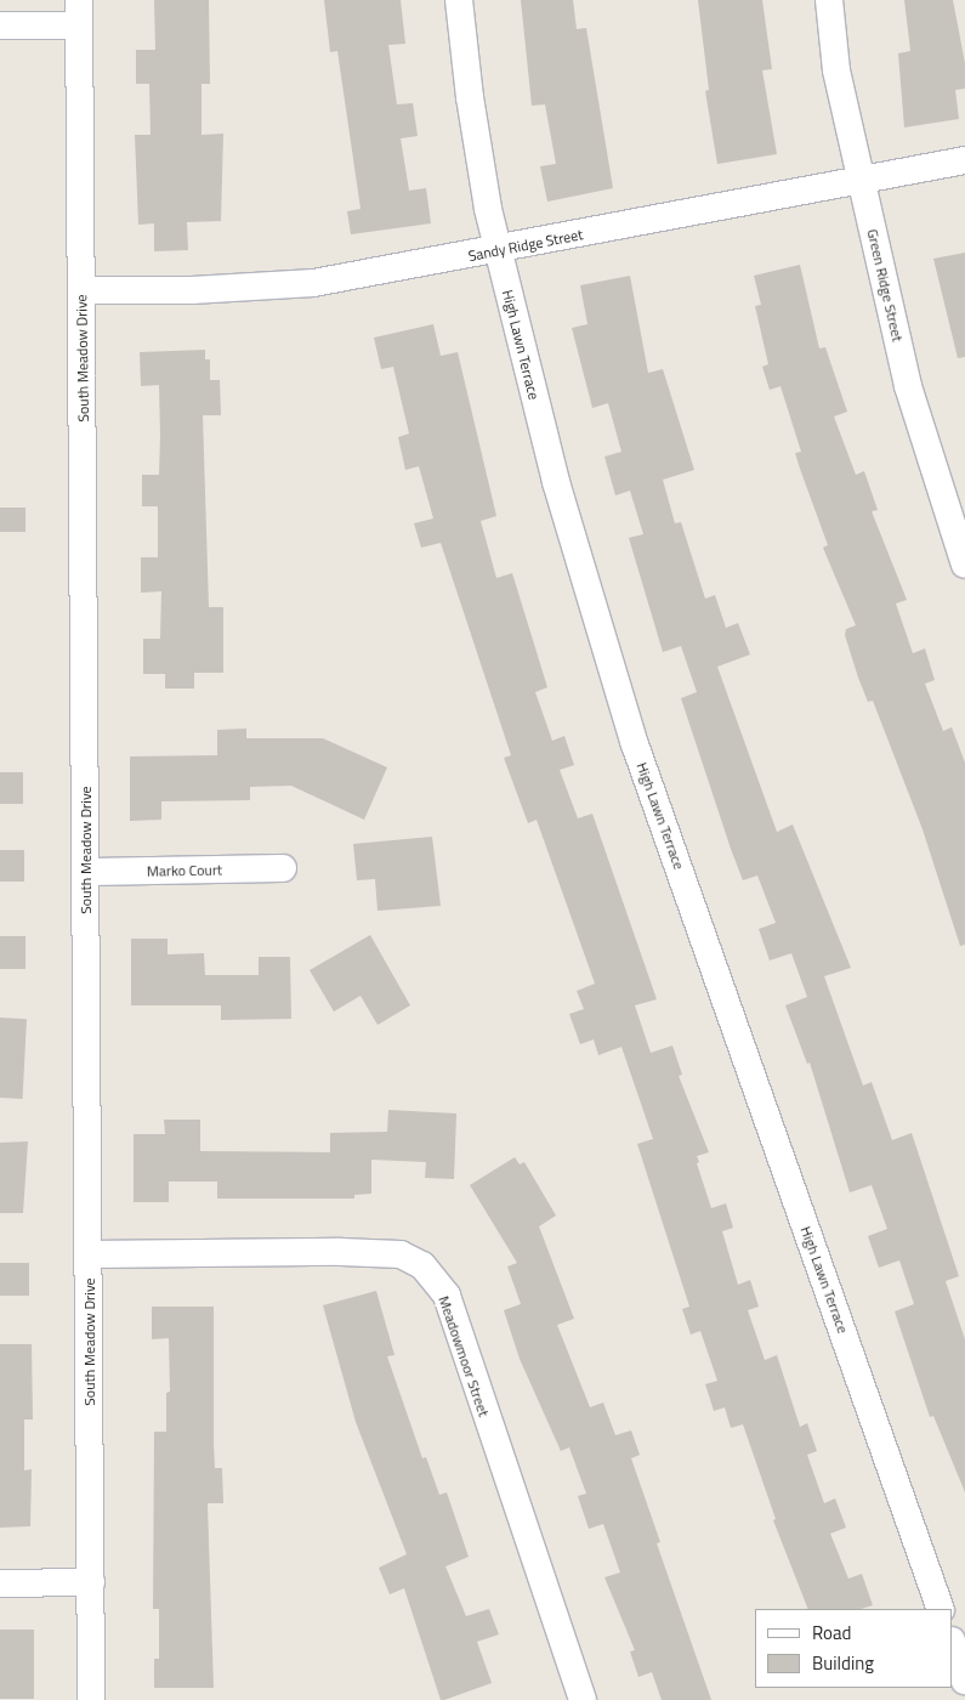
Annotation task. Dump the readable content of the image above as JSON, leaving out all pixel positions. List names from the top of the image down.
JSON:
{
  "streets": {
    "street": [
      "Sandy Ridge Street",
      "Green Ridge Street",
      "High Lawn Terrace",
      "South Meadow Drive",
      "Marko Court",
      "Meadowmoor Street"
    ]
  },
  "crossings": [
    ["Sandy Ridge Street", "Green Ridge Street"],
    ["Sandy Ridge Street", "High Lawn Terrace"],
    ["Sandy Ridge Street", "South Meadow Drive"],
    ["South Meadow Drive", "Marko Court"],
    ["South Meadow Drive", "Meadowmoor Street"]
  ],
  "legend": ["Road", "Building"]
}
